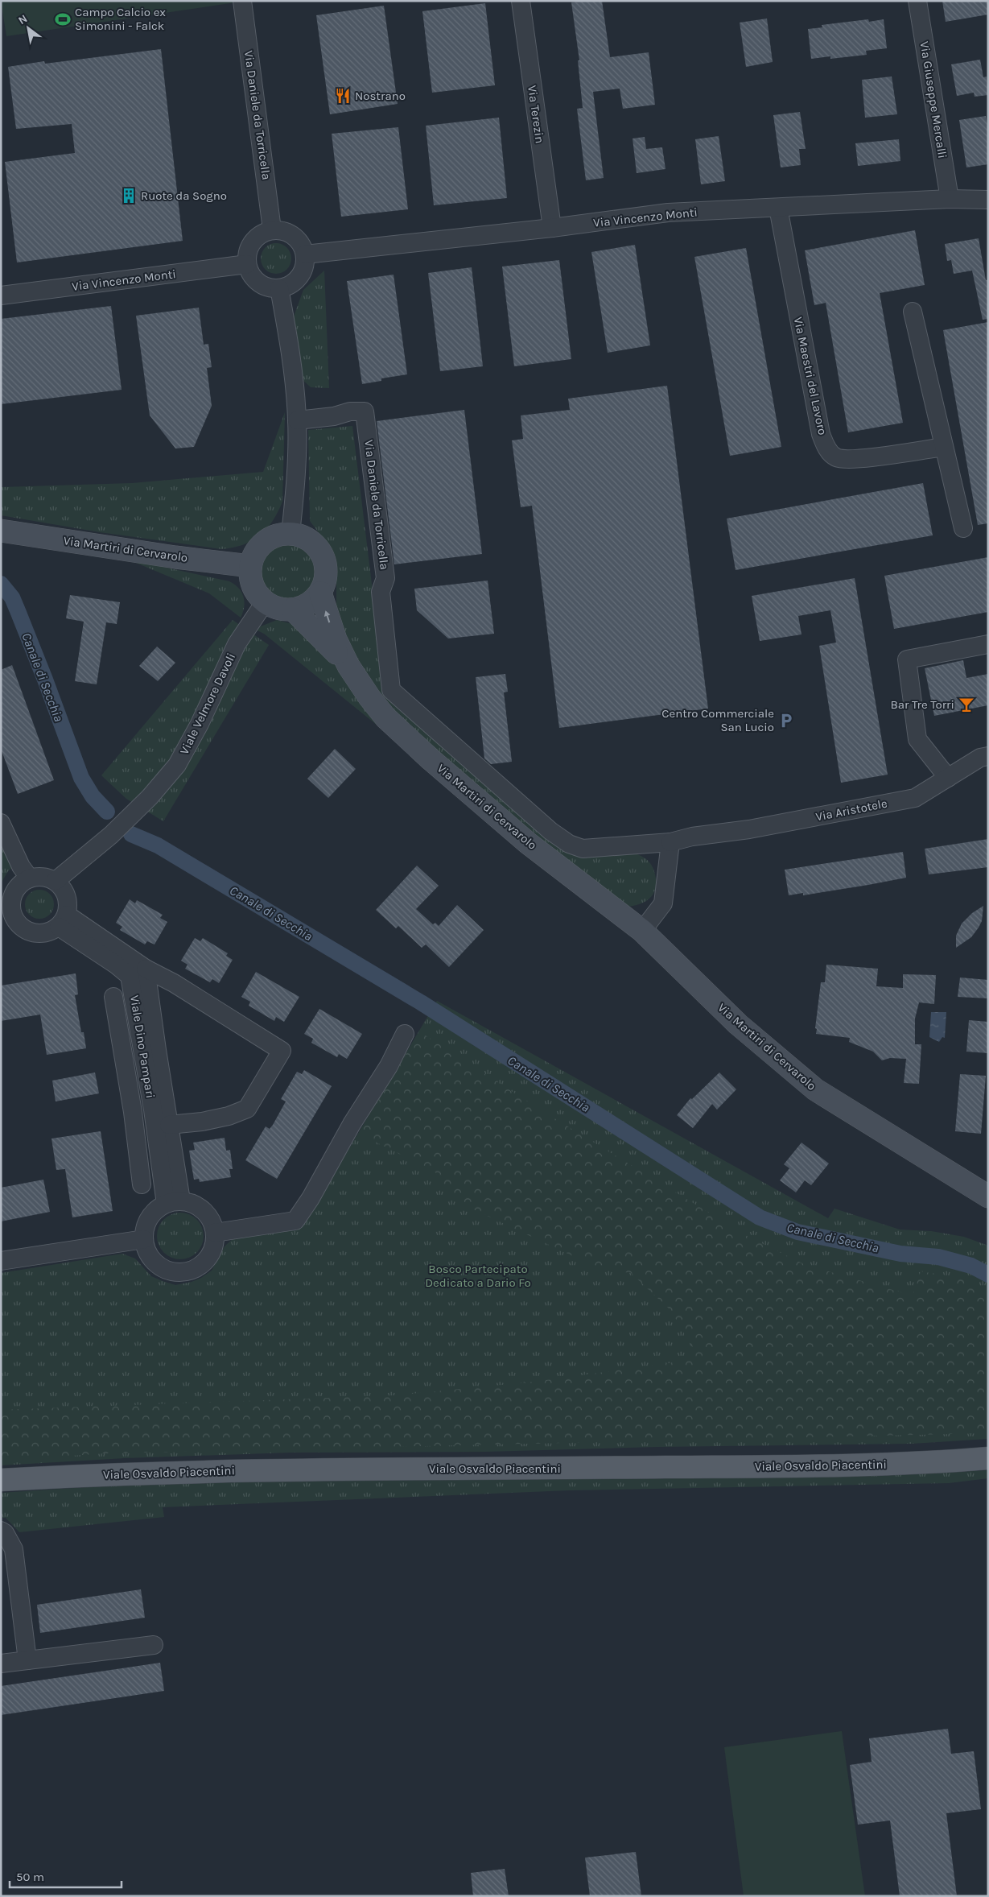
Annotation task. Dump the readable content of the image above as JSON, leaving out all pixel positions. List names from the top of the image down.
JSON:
{
  "streets": {
    "main road": ["Via Martiri di Cervarolo", "Viale Osvaldo Piacentini"],
    "street": [
      "Via Giuseppe Mercalli",
      "Via Terezin",
      "Via Daniele da Torricella",
      "Via Vincenzo Monti",
      "Via Maestri del Lavoro",
      "Viale Velmore Davoli",
      "Via Aristotele",
      "Viale Dino Pampari"
    ]
  },
  "crossings": [
    ["Via Giuseppe Mercalli", "Via Vincenzo Monti"],
    ["Via Terezin", "Via Vincenzo Monti"],
    ["Via Daniele da Torricella", "Via Vincenzo Monti"],
    ["Via Daniele da Torricella", "Via Martiri di Cervarolo"],
    ["Via Vincenzo Monti", "Via Maestri del Lavoro"],
    ["Via Martiri di Cervarolo", "Viale Velmore Davoli"],
    ["Via Martiri di Cervarolo", "Via Aristotele"],
    ["Viale Velmore Davoli", "Viale Dino Pampari"]
  ],
  "water": ["Canale di Secchia"],
  "parks": ["Bosco Partecipato Dedicato a Dario Fo"],
  "places": {
    "sports": ["Campo Calcio ex Simonini - Falck"],
    "restaurant": ["Nostrano"],
    "building": ["Ruote da Sogno"],
    "bar": ["Bar Tre Torri"],
    "parking": ["Centro Commerciale San Lucio"]
  },
  "scale_bar": "50 m",
  "north": "top left"
}
